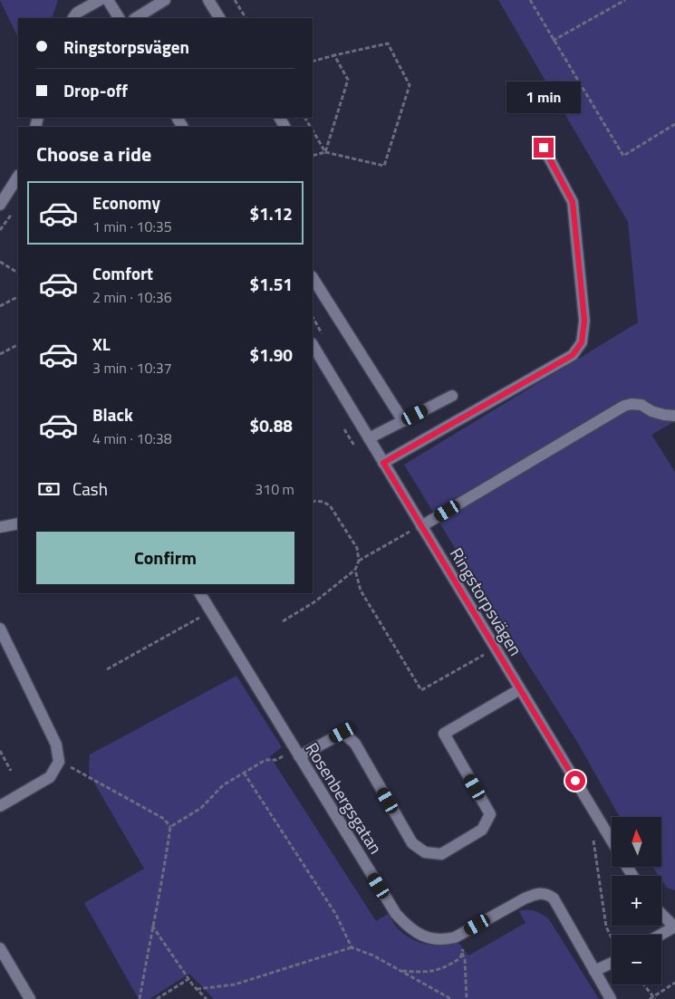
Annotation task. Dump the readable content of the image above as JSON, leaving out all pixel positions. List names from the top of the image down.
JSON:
{
  "streets": {
    "street": ["Ringstorpsvägen", "Rosenbergsgatan"]
  },
  "north": "top",
  "page": {
    "banner": ["Ringstorpsvägen", "Drop-off"],
    "bubble": "1 min",
    "heading": "Choose a ride",
    "list": [
      {
        "name": "Economy",
        "note": "1 min · 10:35",
        "value": "$1.12"
      },
      {
        "name": "Comfort",
        "note": "2 min · 10:36",
        "value": "$1.51"
      },
      {
        "name": "XL",
        "note": "3 min · 10:37",
        "value": "$1.90"
      },
      {
        "name": "Black",
        "note": "4 min · 10:38",
        "value": "$0.88"
      }
    ],
    "pay": ["Cash", "310 m"],
    "buttons": "Confirm",
    "map_buttons": ["+", "−"]
  }
}
